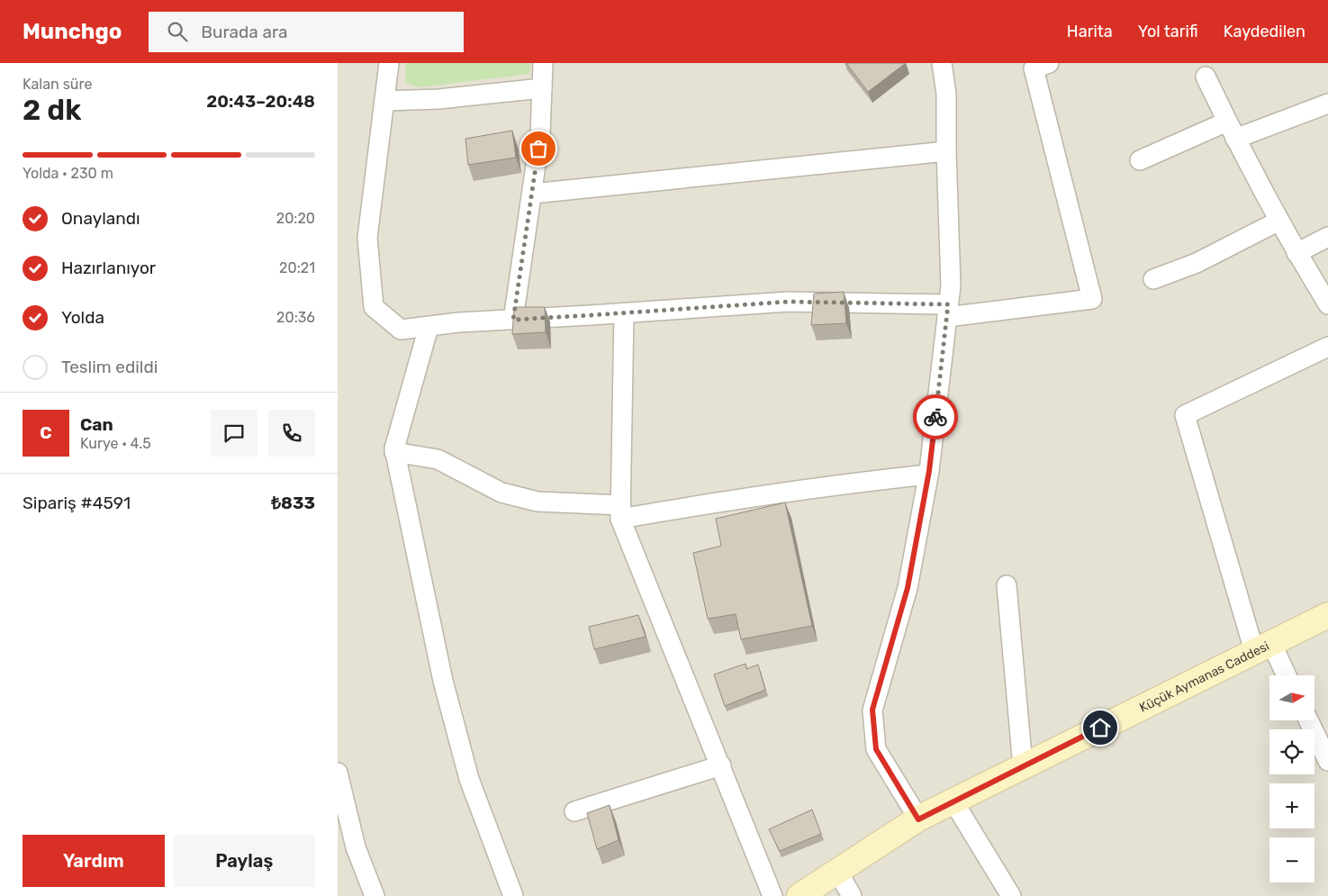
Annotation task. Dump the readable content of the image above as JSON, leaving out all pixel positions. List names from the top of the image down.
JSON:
{
  "streets": {
    "street": ["Küçük Aymanas Caddesi"]
  },
  "north": "right",
  "page": {
    "header": "Munchgo",
    "search": "Burada ara",
    "nav": ["Harita", "Yol tarifi", "Kaydedilen"],
    "heading": ["2 dk", "Kalan süre", "20:43–20:48"],
    "panel": [
      "Can",
      "Kurye · 4.5",
      "Sipariş #4591",
      "₺833"
    ],
    "bar": "Yolda · 230 m",
    "list": [
      ["Onaylandı", "20:20"],
      ["Hazırlanıyor", "20:21"],
      ["Yolda", "20:36"],
      "Teslim edildi"
    ],
    "round": "C",
    "map_buttons": ["+", "−"],
    "buttons": ["Yardım", "Paylaş"]
  }
}
